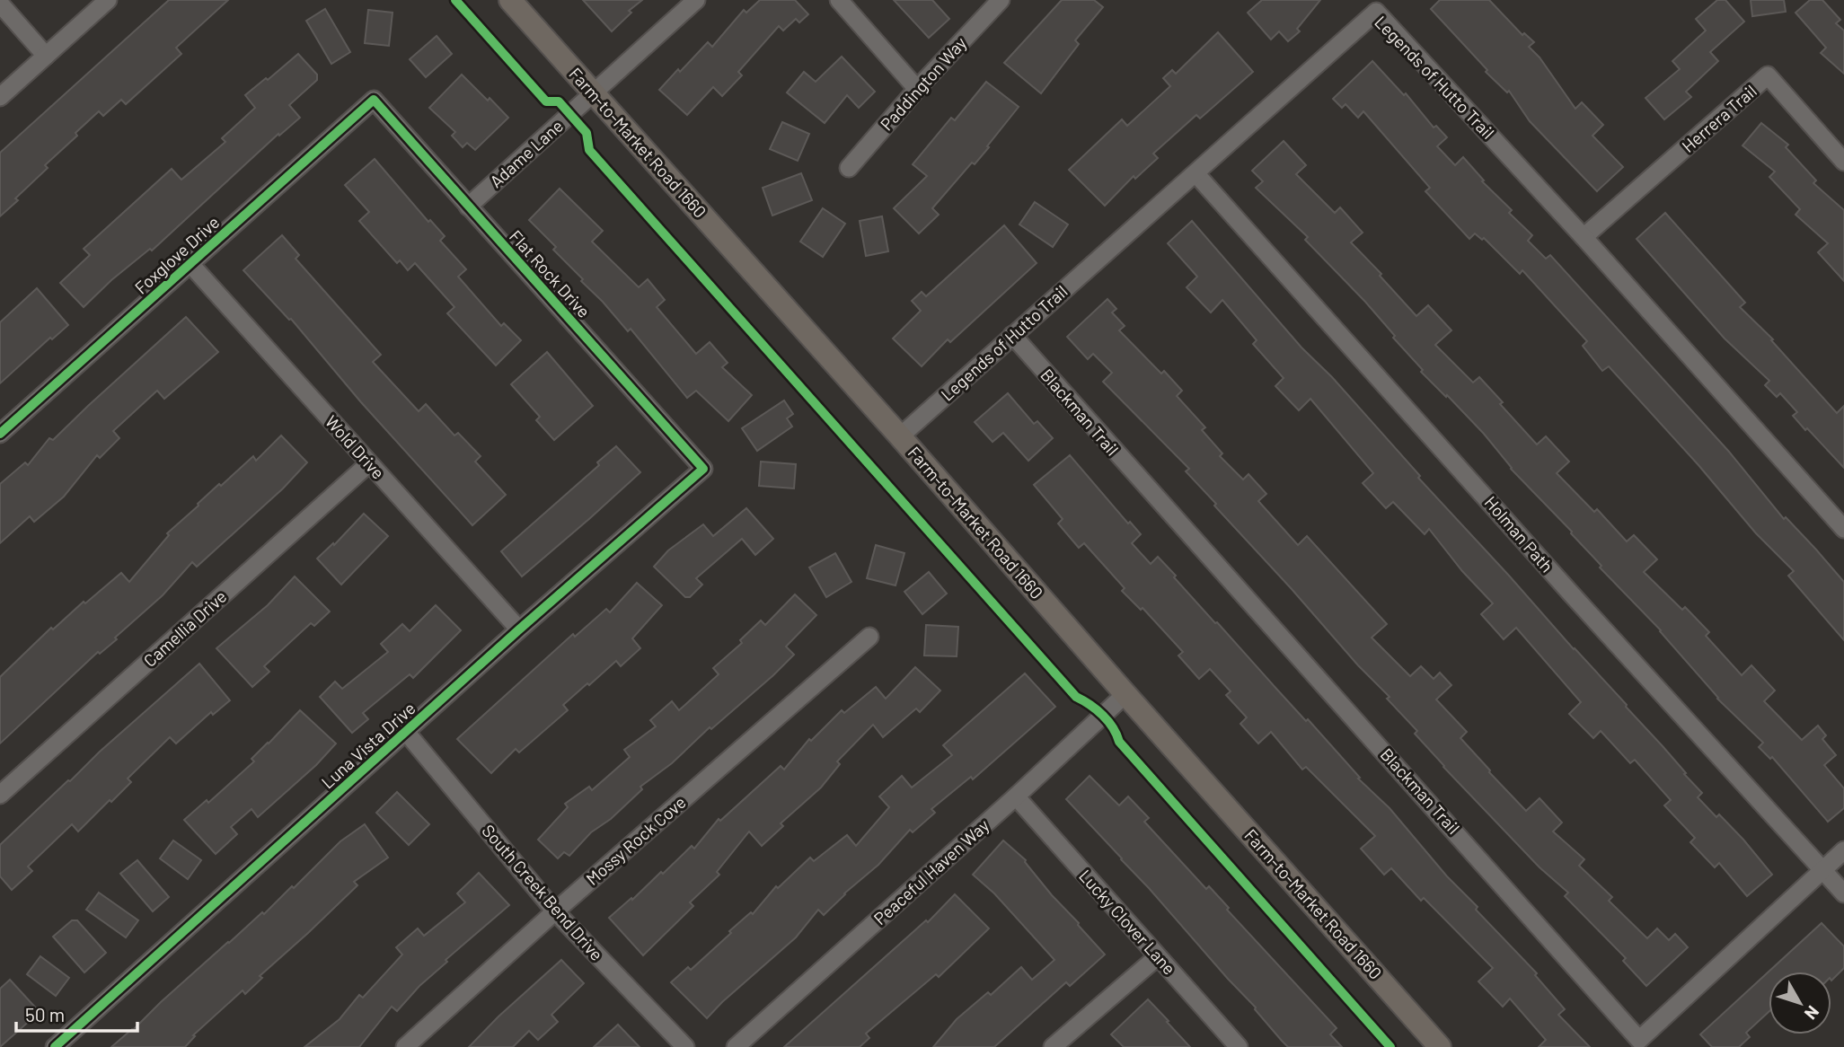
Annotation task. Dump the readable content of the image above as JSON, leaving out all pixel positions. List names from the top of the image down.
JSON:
{
  "streets": {
    "main road": ["Farm-to-Market Road 1660"],
    "street": [
      "Legends of Hutto Trail",
      "Paddington Way",
      "Herrera Trail",
      "Adame Lane",
      "Foxglove Drive",
      "Flat Rock Drive",
      "Blackman Trail",
      "Wold Drive",
      "Holman Path",
      "Camellia Drive",
      "Luna Vista Drive",
      "Mossy Rock Cove",
      "Peaceful Haven Way",
      "South Creek Bend Drive",
      "Lucky Clover Lane"
    ]
  },
  "crossings": [
    ["Legends of Hutto Trail", "Herrera Trail"],
    ["Legends of Hutto Trail", "Farm-to-Market Road 1660"],
    ["Legends of Hutto Trail", "Blackman Trail"],
    ["Legends of Hutto Trail", "Holman Path"],
    ["Farm-to-Market Road 1660", "Adame Lane"],
    ["Farm-to-Market Road 1660", "Peaceful Haven Way"],
    ["Adame Lane", "Flat Rock Drive"],
    ["Foxglove Drive", "Flat Rock Drive"],
    ["Foxglove Drive", "Wold Drive"],
    ["Flat Rock Drive", "Luna Vista Drive"],
    ["Blackman Trail", "Holman Path"],
    ["Wold Drive", "Camellia Drive"],
    ["Wold Drive", "Luna Vista Drive"],
    ["Luna Vista Drive", "South Creek Bend Drive"],
    ["Mossy Rock Cove", "South Creek Bend Drive"],
    ["Peaceful Haven Way", "Lucky Clover Lane"]
  ],
  "scale_bar": "50 m",
  "north": "bottom right"
}
